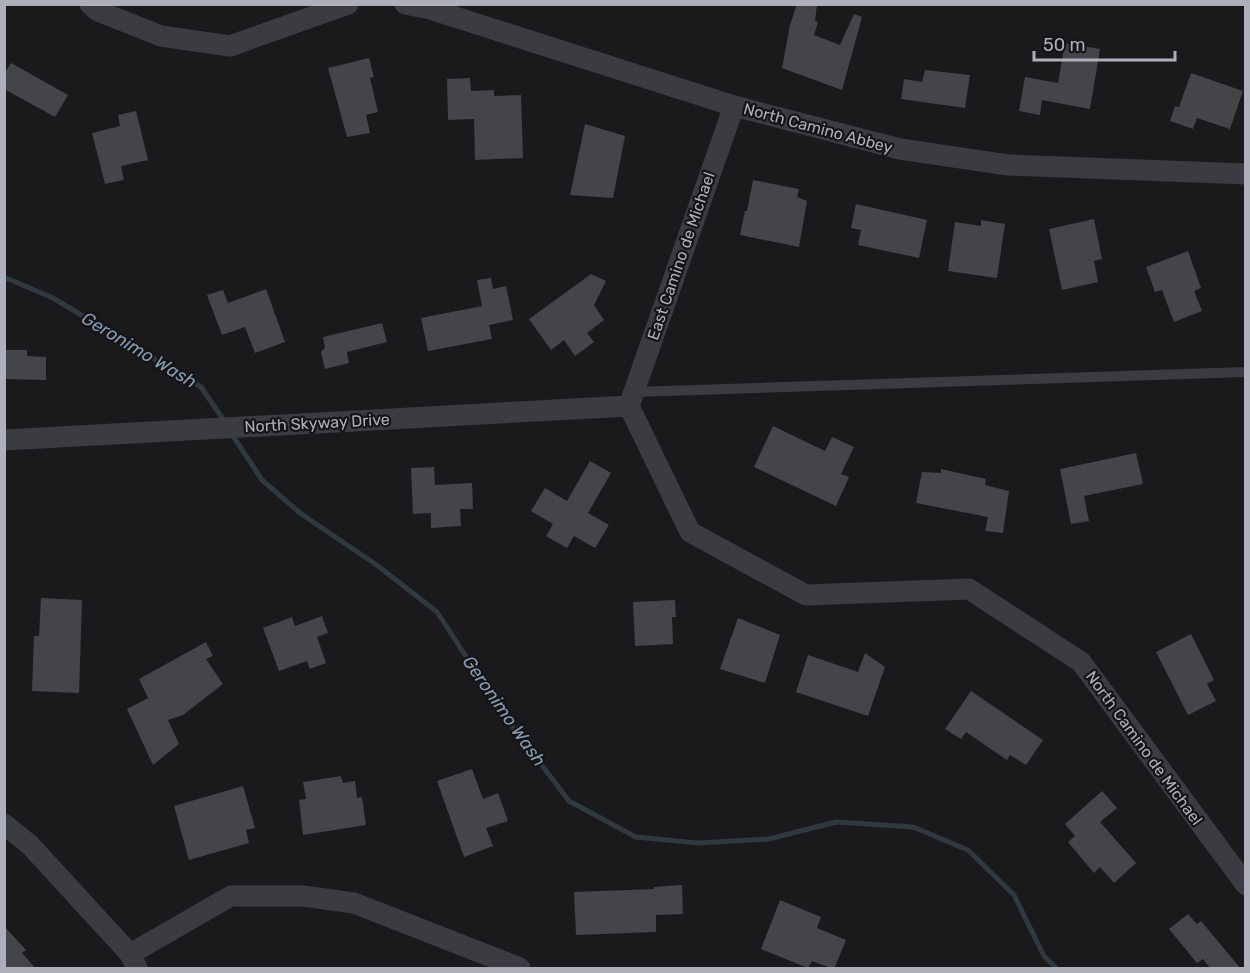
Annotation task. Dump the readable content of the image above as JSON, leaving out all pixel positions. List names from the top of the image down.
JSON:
{
  "streets": {
    "street": [
      "North Camino Abbey",
      "East Camino de Michael",
      "North Skyway Drive",
      "North Camino de Michael"
    ]
  },
  "crossings": [
    ["North Camino Abbey", "East Camino de Michael"],
    ["East Camino de Michael", "North Skyway Drive"],
    ["East Camino de Michael", "North Camino de Michael"],
    ["North Skyway Drive", "North Camino de Michael"]
  ],
  "water": ["Geronimo Wash"],
  "scale_bar": "50 m"
}
